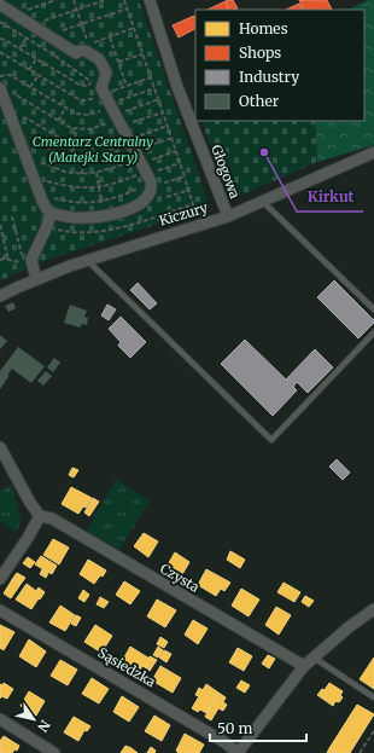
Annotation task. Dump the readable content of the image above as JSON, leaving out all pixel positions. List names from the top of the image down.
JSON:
{
  "streets": {
    "street": [
      "Głogowa",
      "Kiczury",
      "Czysta",
      "Sąsiedzka"
    ]
  },
  "crossings": [
    ["Głogowa", "Kiczury"]
  ],
  "parks": ["Cmentarz Centralny (Matejki Stary)"],
  "places": ["Kirkut"],
  "legend": [
    "Homes",
    "Shops",
    "Industry",
    "Other"
  ],
  "scale_bar": "50 m",
  "north": "bottom right"
}
